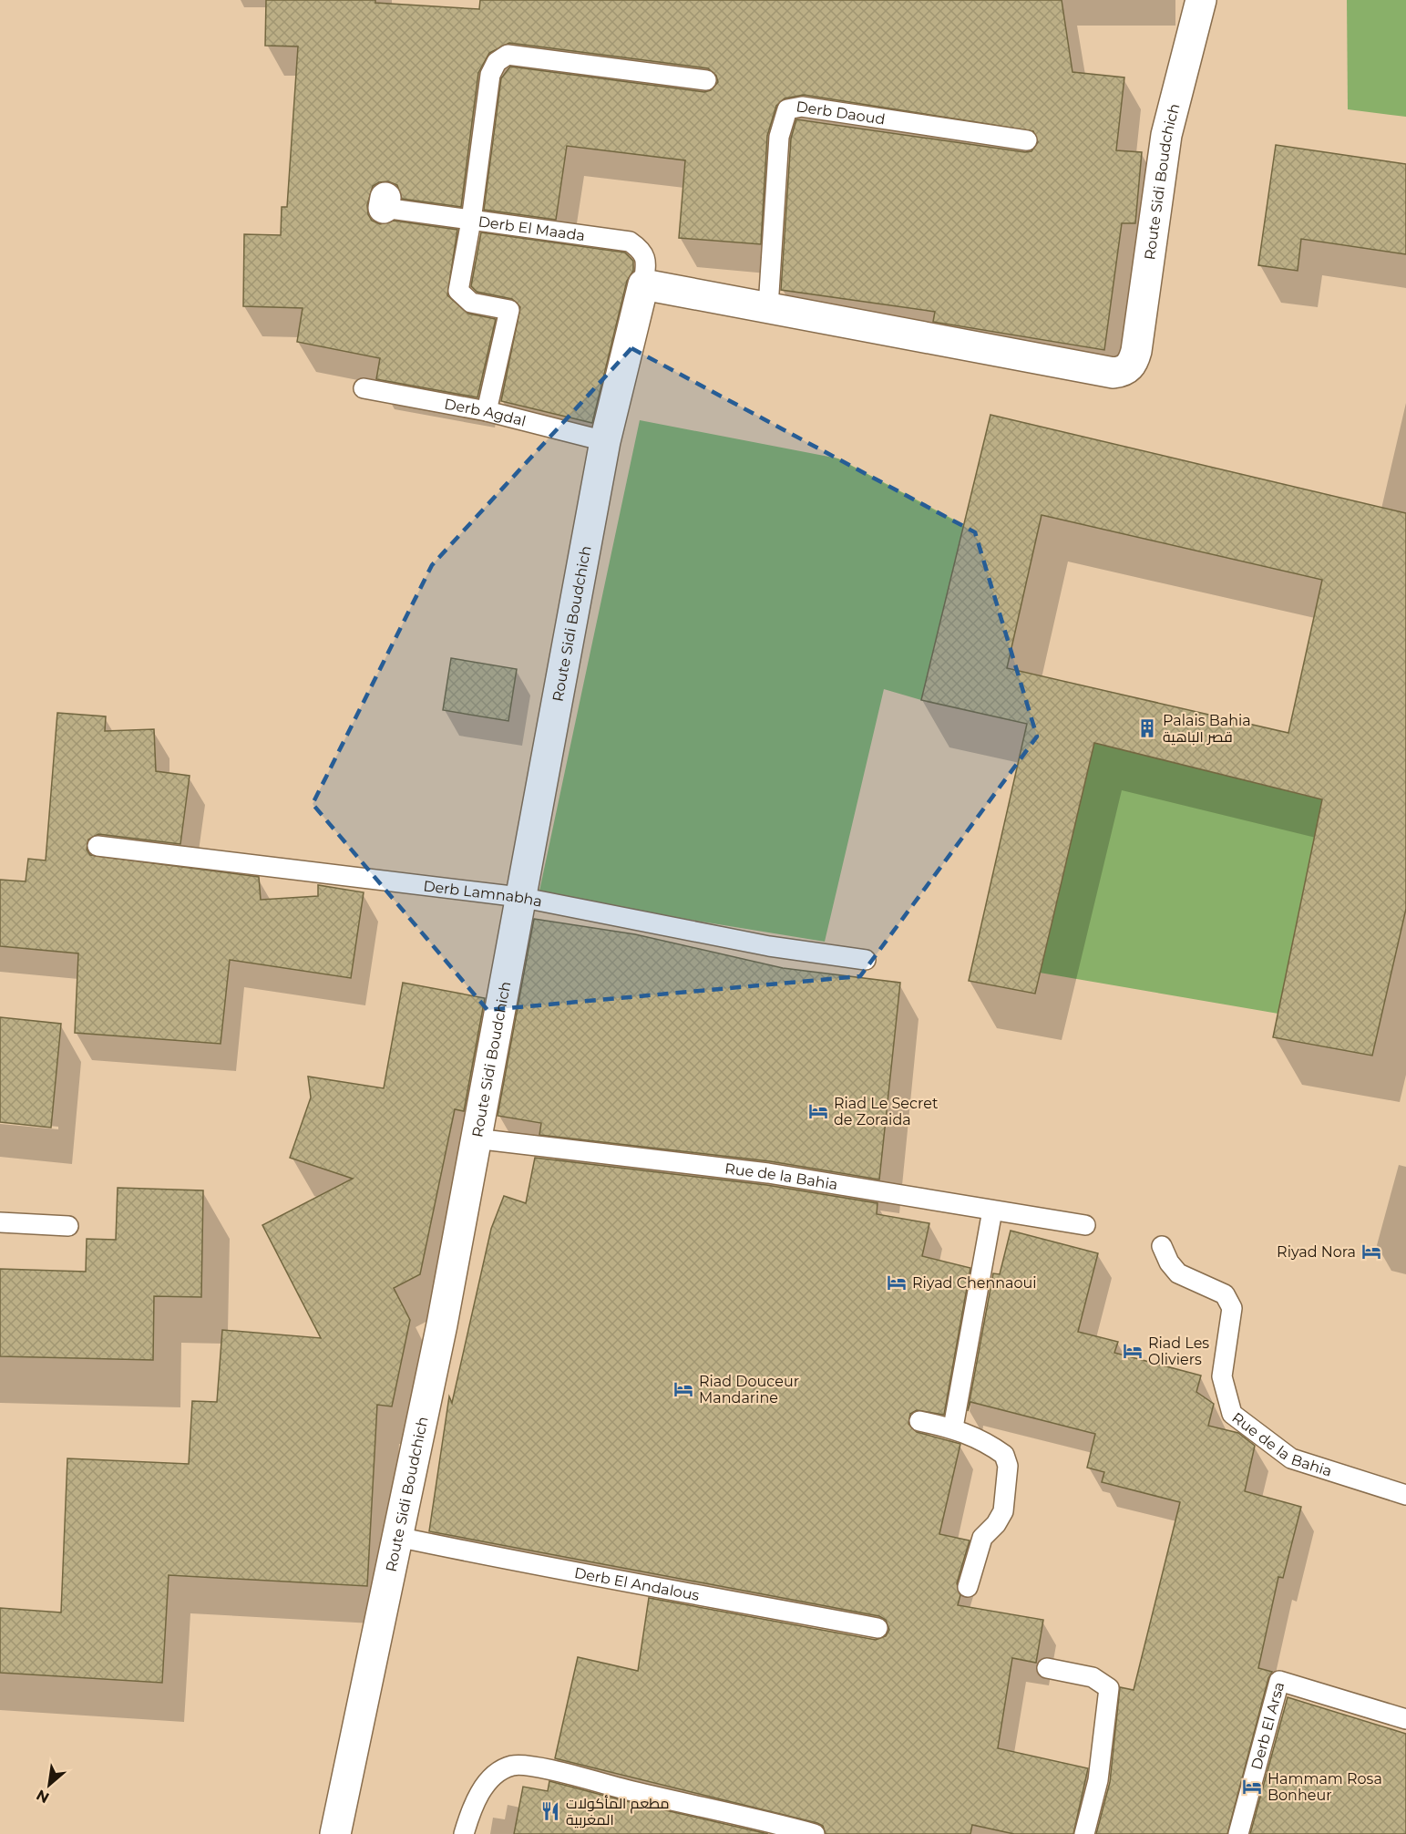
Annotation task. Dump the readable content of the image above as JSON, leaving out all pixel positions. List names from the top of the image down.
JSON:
{
  "streets": {
    "street": ["Route Sidi Boudchich"],
    "lane": [
      "Derb Daoud",
      "Derb El Maada",
      "Derb Agdal",
      "Derb Lamnabha",
      "Rue de la Bahia",
      "Derb El Andalous",
      "Derb El Arsa"
    ]
  },
  "crossings": [
    ["Derb Daoud", "Route Sidi Boudchich"],
    ["Route Sidi Boudchich", "Derb El Maada"],
    ["Route Sidi Boudchich", "Derb Agdal"],
    ["Route Sidi Boudchich", "Derb Lamnabha"],
    ["Route Sidi Boudchich", "Rue de la Bahia"],
    ["Route Sidi Boudchich", "Derb El Andalous"]
  ],
  "places": {
    "building": ["Palais Bahia قصر الباهية"],
    "hotel": [
      "Riad Le Secret de Zoraida",
      "Riyad Nora",
      "Riyad Chennaoui",
      "Riad Les Oliviers",
      "Riad Douceur Mandarine",
      "Hammam Rosa Bonheur"
    ],
    "restaurant": ["مطعم المأكولات المغربية"]
  },
  "north": "bottom left"
}
